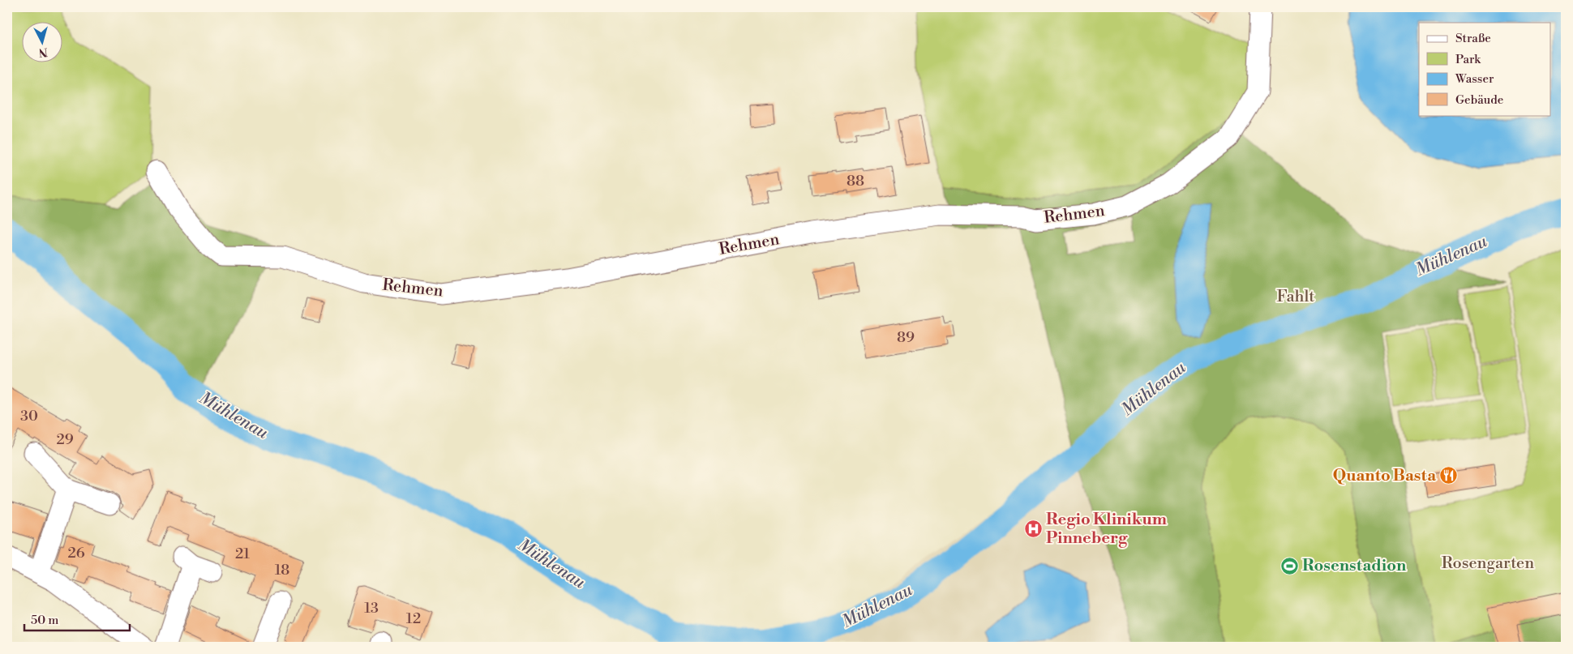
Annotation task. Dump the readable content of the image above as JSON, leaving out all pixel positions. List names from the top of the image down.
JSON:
{
  "streets": {
    "street": ["Rehmen"]
  },
  "water": ["Mühlenau"],
  "parks": ["Fahlt", "Rosengarten"],
  "places": {
    "restaurant": ["Quanto Basta"],
    "hospital": ["Regio Klinikum Pinneberg"],
    "sports": ["Rosenstadion"]
  },
  "house_numbers": [
    "88",
    "89",
    "30",
    "29",
    "26",
    "21",
    "18",
    "13",
    "12"
  ],
  "legend": [
    "Straße",
    "Park",
    "Wasser",
    "Gebäude"
  ],
  "scale_bar": "50 m",
  "north": "bottom"
}
